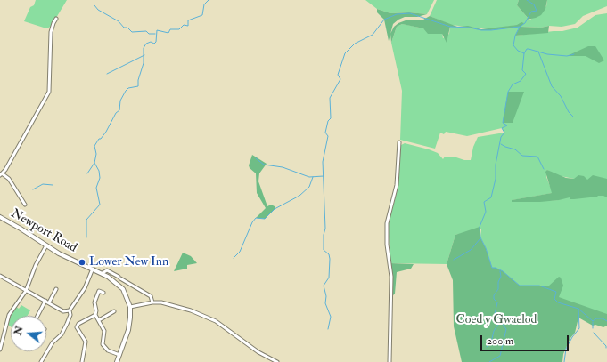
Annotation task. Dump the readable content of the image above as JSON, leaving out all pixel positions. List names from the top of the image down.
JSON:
{
  "streets": {
    "street": ["Newport Road"]
  },
  "parks": ["Coed y Gwaelod"],
  "places": ["Lower New Inn"],
  "scale_bar": "200 m",
  "north": "left"
}
